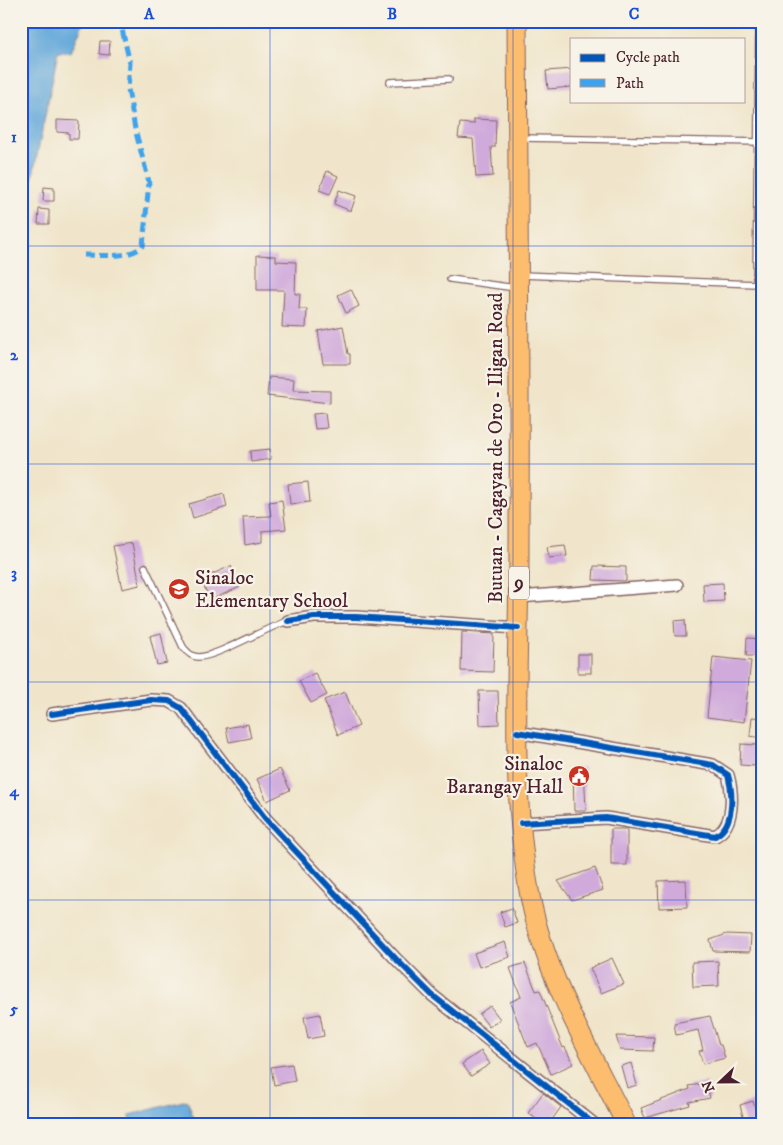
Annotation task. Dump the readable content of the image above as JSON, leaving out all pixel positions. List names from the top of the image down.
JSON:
{
  "streets": {
    "highway": ["Butuan - Cagayan de Oro - Iligan Road", "9"]
  },
  "places": {
    "school or university": ["Sinaloc Elementary School"],
    "public building": ["Sinaloc Barangay Hall"]
  },
  "legend": ["Cycle path", "Path"],
  "north": "left",
  "grid": {
    "columns": ["A", "B", "C"],
    "rows": [
      "1",
      "2",
      "3",
      "4",
      "5"
    ]
  }
}
